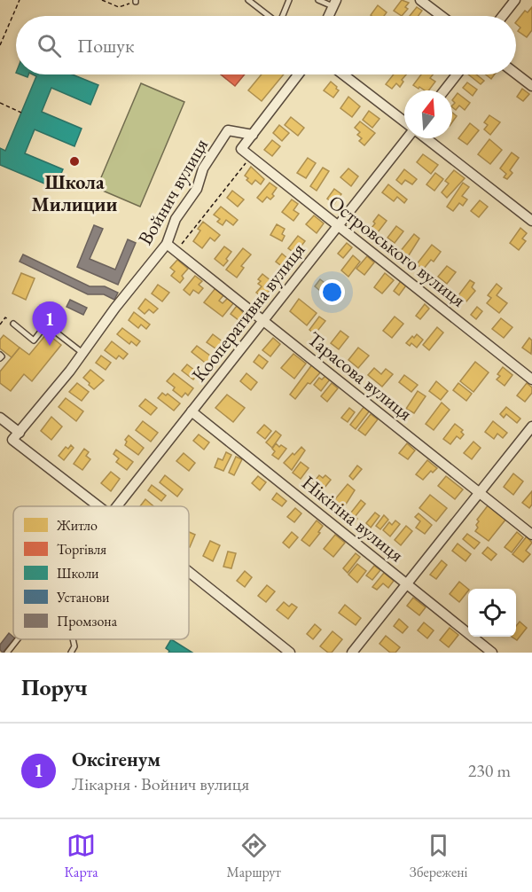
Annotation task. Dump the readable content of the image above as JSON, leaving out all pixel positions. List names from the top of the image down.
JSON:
{
  "streets": {
    "street": [
      "Войнич вулиця",
      "Островського вулиця",
      "Кооперативна вулиця",
      "Тарасова вулиця",
      "Нікітіна вулиця"
    ]
  },
  "crossings": [
    ["Войнич вулиця", "Островського вулиця"],
    ["Войнич вулиця", "Тарасова вулиця"],
    ["Островського вулиця", "Кооперативна вулиця"],
    ["Кооперативна вулиця", "Тарасова вулиця"],
    ["Кооперативна вулиця", "Нікітіна вулиця"]
  ],
  "places": ["Школа Милиции"],
  "legend": [
    "Житло",
    "Торгівля",
    "Школи",
    "Установи",
    "Промзона"
  ],
  "north": "top",
  "page": {
    "search": "Пошук",
    "pins": "1",
    "heading": "Поруч",
    "list": [
      {
        "mark": "1",
        "name": "Оксігенум",
        "note": "Лікарня · Войнич вулиця",
        "value": "230 m"
      }
    ],
    "nav": ["Карта", "Маршрут", "Збережені"]
  }
}
